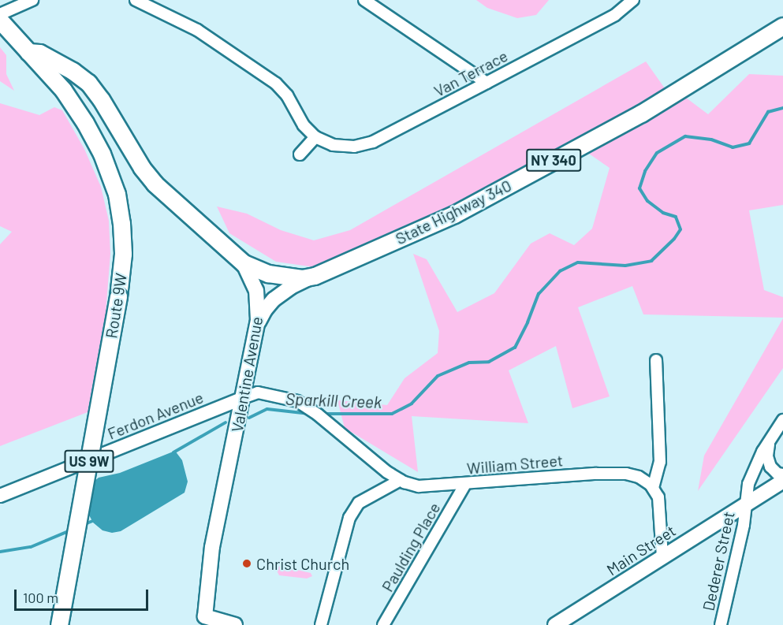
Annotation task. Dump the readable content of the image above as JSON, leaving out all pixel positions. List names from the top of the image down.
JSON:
{
  "streets": {
    "main road": [
      "NY 340",
      "State Highway 340",
      "Route 9W",
      "Valentine Avenue",
      "US 9W",
      "Main Street"
    ],
    "street": [
      "Van Terrace",
      "Ferdon Avenue",
      "William Street",
      "Paulding Place",
      "Dederer Street"
    ]
  },
  "crossings": [
    ["NY 340", "Valentine Avenue"],
    ["State Highway 340", "Valentine Avenue"],
    ["Route 9W", "Valentine Avenue"],
    ["Valentine Avenue", "Ferdon Avenue"],
    ["Valentine Avenue", "William Street"],
    ["Ferdon Avenue", "William Street"],
    ["William Street", "Paulding Place"],
    ["Main Street", "Dederer Street"]
  ],
  "water": ["Sparkill Creek"],
  "places": ["Christ Church"],
  "scale_bar": "100 m"
}
